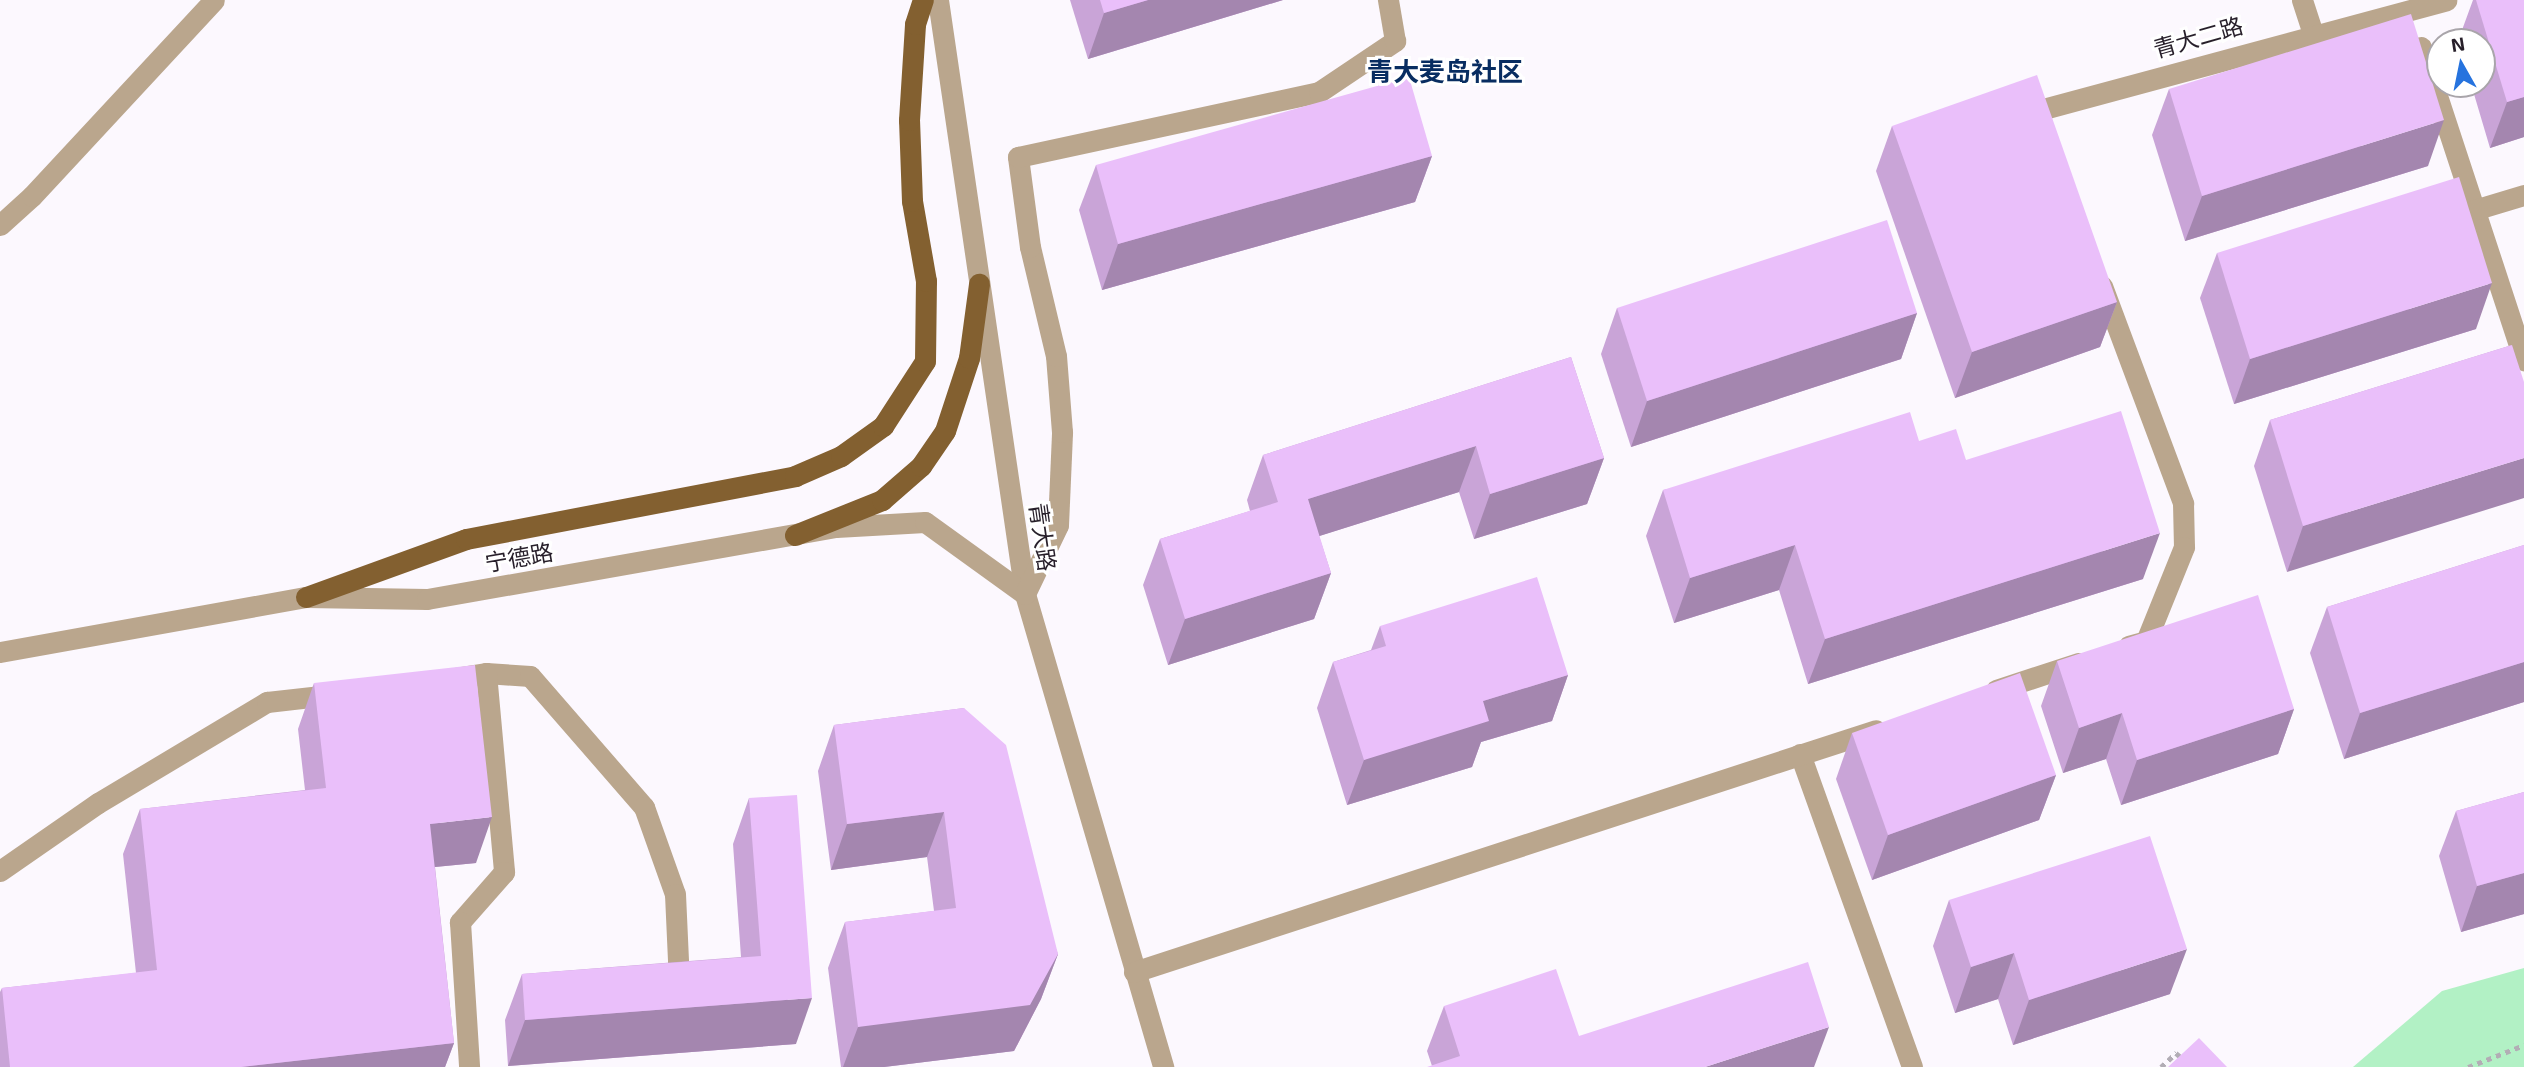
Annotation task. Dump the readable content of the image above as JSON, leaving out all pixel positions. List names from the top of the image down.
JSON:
{
  "streets": {
    "street": ["青大路", "宁德路"]
  },
  "crossings": [
    ["青大路", "宁德路"]
  ],
  "districts": ["青大麦岛社区"],
  "north": "top"
}
